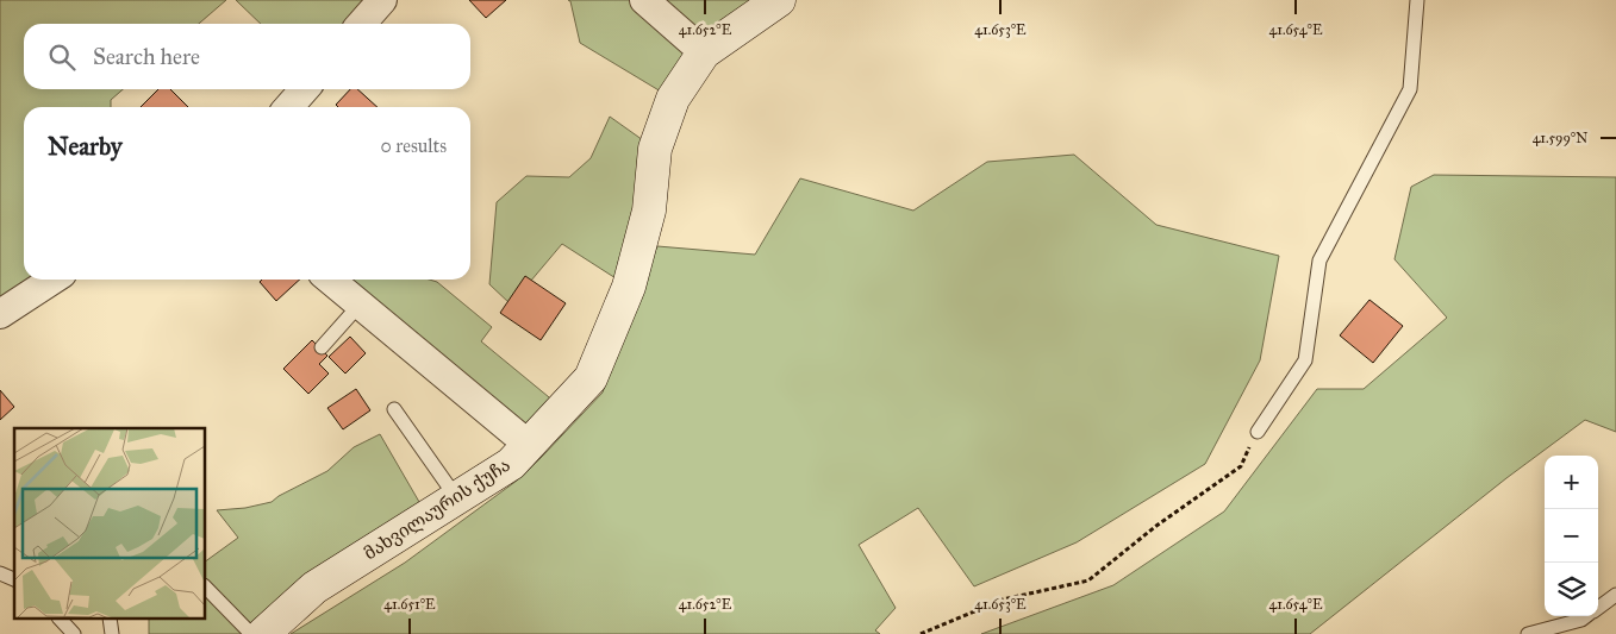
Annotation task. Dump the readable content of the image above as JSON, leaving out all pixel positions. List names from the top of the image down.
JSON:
{
  "streets": {
    "street": ["მახვილაურის ქუჩა"]
  },
  "page": {
    "search": "Search here",
    "heading": ["Nearby", "0 results"],
    "map_buttons": ["+", "−"]
  },
  "coordinates": [
    "41.652°E",
    "41.653°E",
    "41.654°E",
    "41.599°N",
    "41.651°E"
  ]
}
